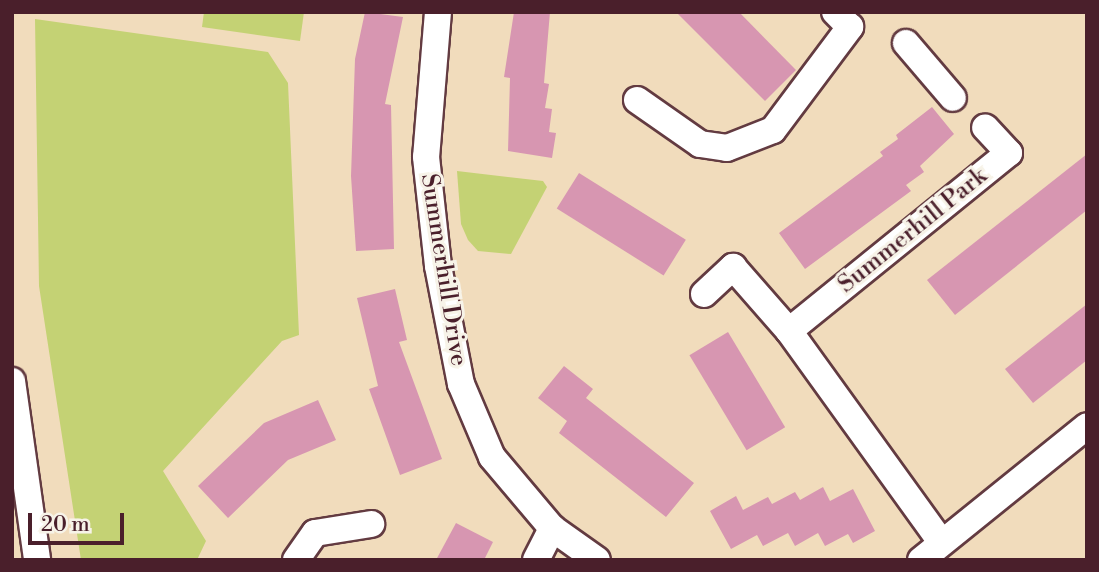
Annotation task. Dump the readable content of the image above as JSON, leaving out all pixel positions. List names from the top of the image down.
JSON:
{
  "streets": {
    "street": ["Summerhill Park", "Summerhill Drive"]
  },
  "scale_bar": "20 m"
}
